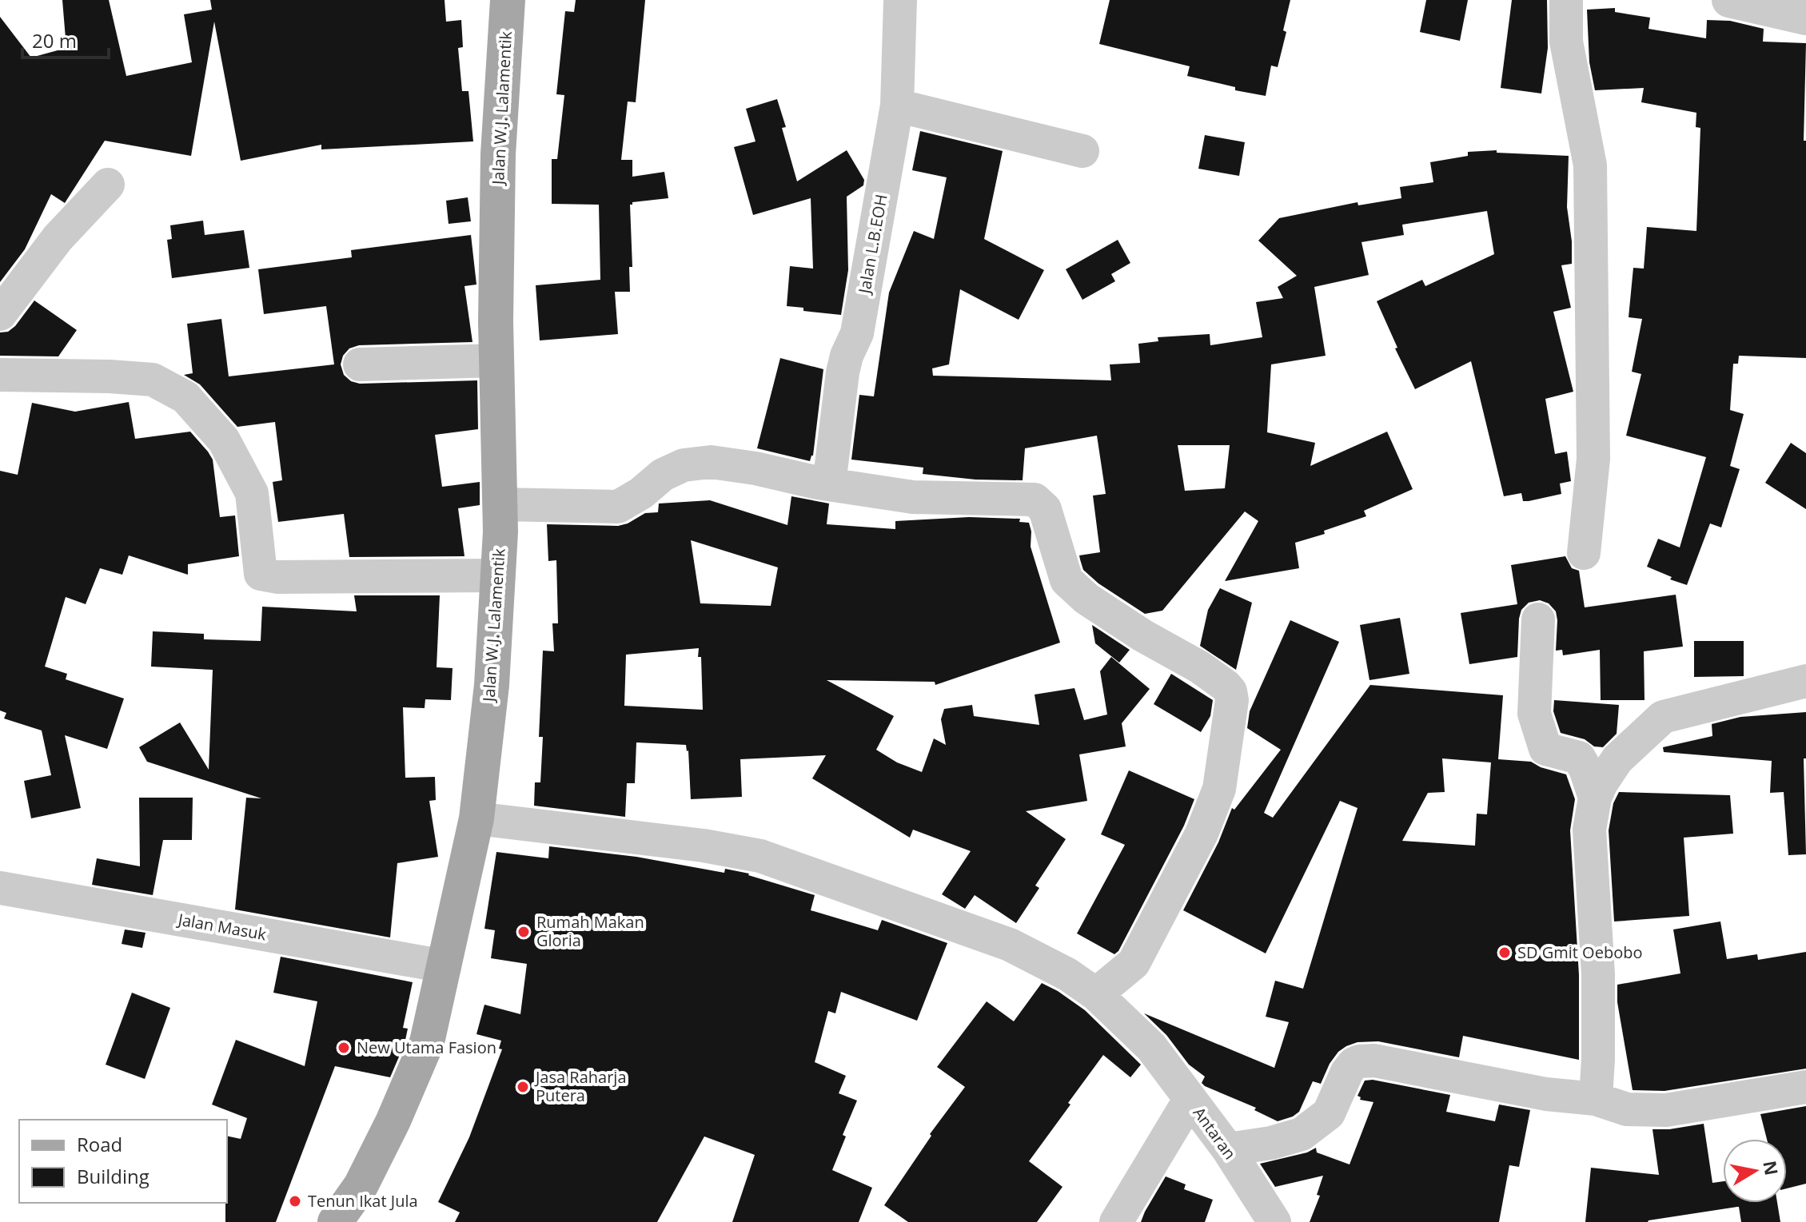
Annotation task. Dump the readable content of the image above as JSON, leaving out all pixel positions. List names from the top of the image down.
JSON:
{
  "streets": {
    "main road": ["Jalan W.J. Lalamentik"],
    "street": ["Jalan L.B.EOH", "Jalan Masuk", "Antaran"]
  },
  "crossings": [
    ["Jalan W.J. Lalamentik", "Jalan Masuk"]
  ],
  "places": [
    "Rumah Makan Gloria",
    "SD Gmit Oebobo",
    "New Utama Fasion",
    "Jasa Raharja Putera",
    "Tenun Ikat Jula"
  ],
  "legend": ["Road", "Building"],
  "scale_bar": "20 m",
  "north": "right"
}
